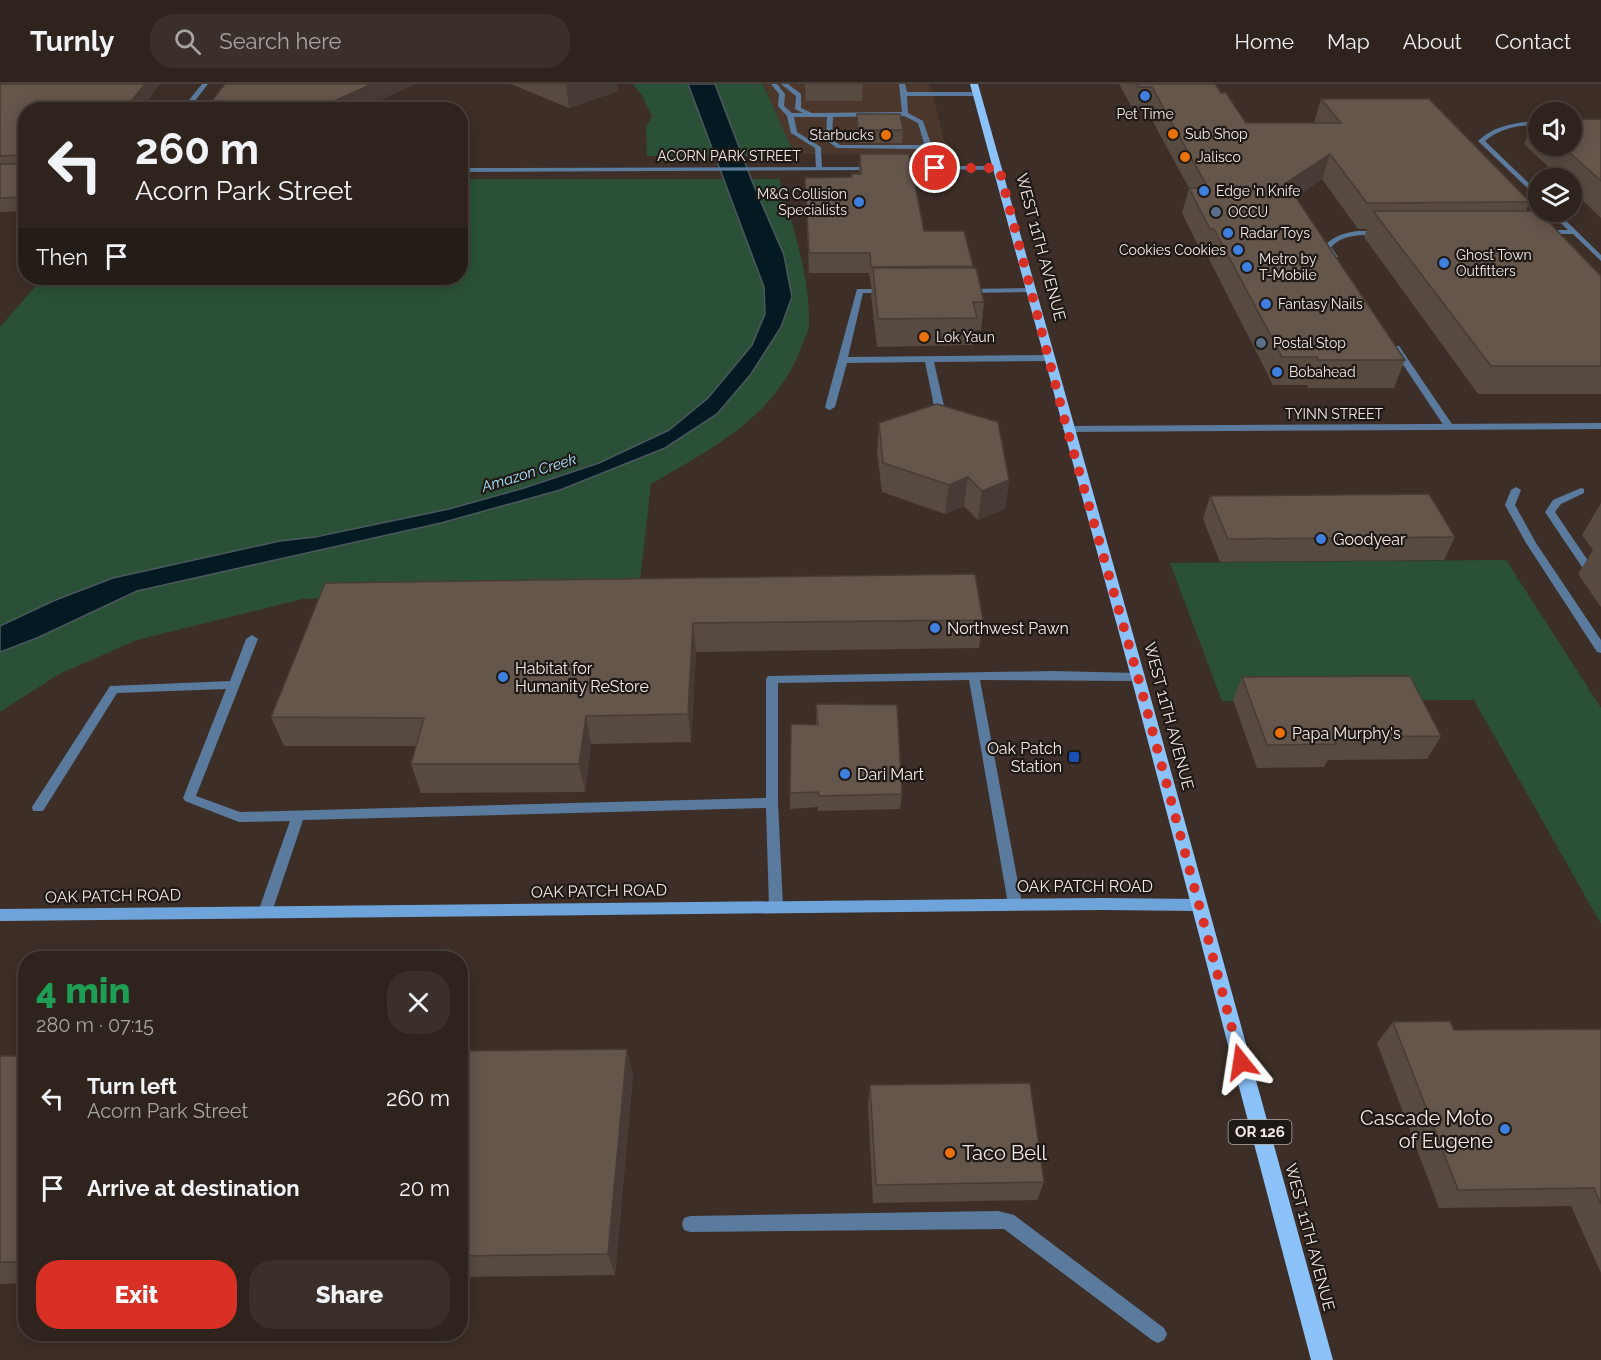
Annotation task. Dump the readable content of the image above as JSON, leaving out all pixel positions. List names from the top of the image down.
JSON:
{
  "streets": {
    "main road": ["WEST 11TH AVENUE", "OR 126"],
    "street": ["ACORN PARK STREET", "TYINN STREET", "OAK PATCH ROAD"]
  },
  "crossings": [
    ["ACORN PARK STREET", "WEST 11TH AVENUE"],
    ["WEST 11TH AVENUE", "TYINN STREET"],
    ["WEST 11TH AVENUE", "OAK PATCH ROAD"]
  ],
  "water": ["Amazon Creek"],
  "places": {
    "other": [
      "Pet Time",
      "Sub Shop",
      "Starbucks",
      "Jalisco",
      "Edge 'n Knife",
      "M&G Collision Specialists",
      "OCCU",
      "Radar Toys",
      "Cookies Cookies",
      "Ghost Town Outfitters",
      "Metro by T-Mobile",
      "Fantasy Nails",
      "Lok Yaun",
      "Postal Stop",
      "Bobahead",
      "Goodyear",
      "Northwest Pawn",
      "Habitat for Humanity ReStore",
      "Papa Murphy's",
      "Dari Mart",
      "Cascade Moto of Eugene",
      "Taco Bell"
    ],
    "transit": ["Oak Patch Station"]
  },
  "page": {
    "header": "Turnly",
    "search": "Search here",
    "nav": [
      "Home",
      "Map",
      "About",
      "Contact"
    ],
    "turn": ["260 m", "Acorn Park Street"],
    "then": "Then",
    "heading": ["4 min", "280 m · 07:15"],
    "list": [
      {
        "name": "Turn left",
        "note": "Acorn Park Street",
        "value": "260 m"
      },
      {
        "name": "Arrive at destination",
        "value": "20 m"
      }
    ],
    "buttons": ["Exit", "Share"]
  }
}
